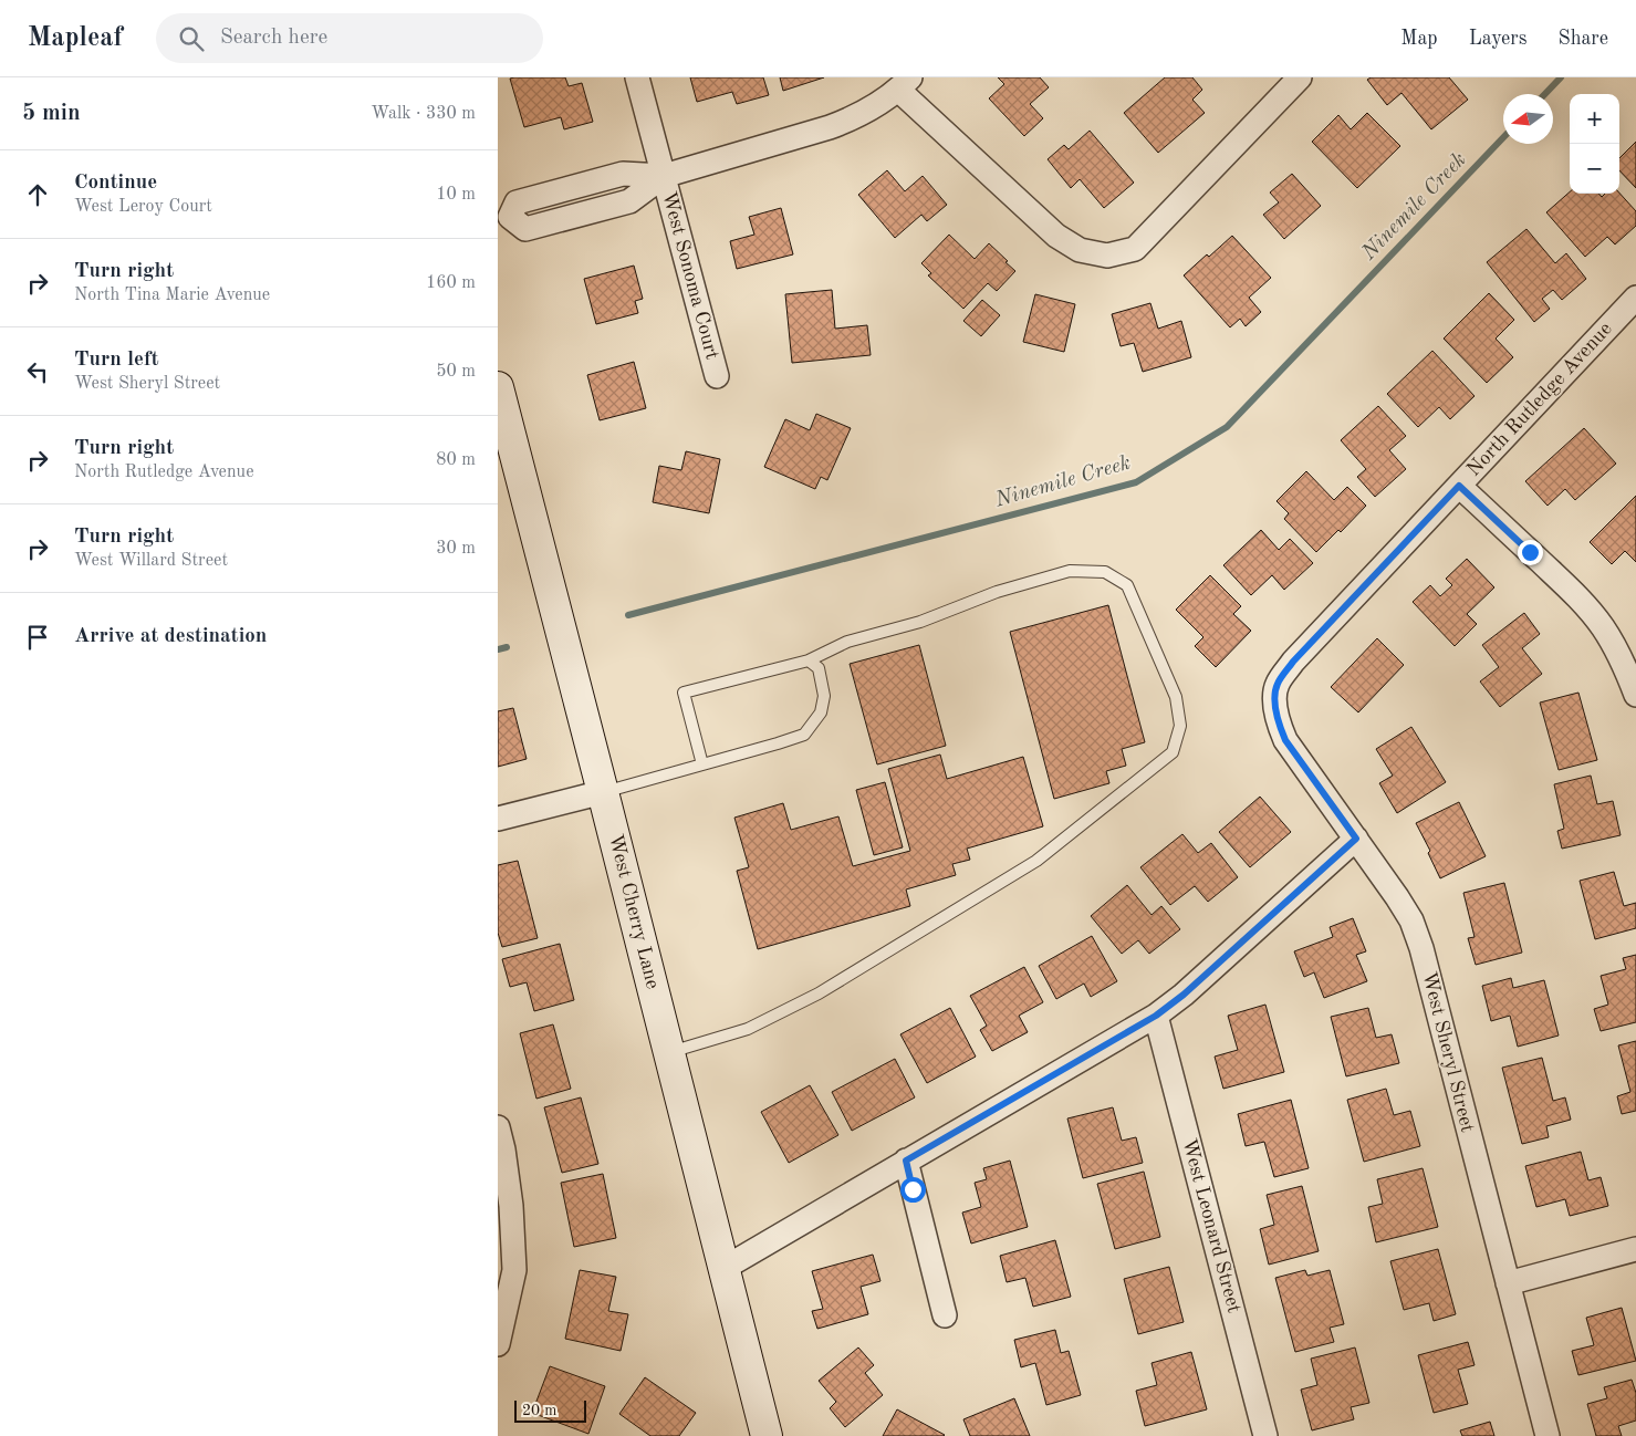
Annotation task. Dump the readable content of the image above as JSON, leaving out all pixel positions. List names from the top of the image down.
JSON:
{
  "streets": {
    "main road": ["West Cherry Lane"],
    "street": [
      "West Sonoma Court",
      "North Rutledge Avenue",
      "West Sheryl Street",
      "West Leonard Street"
    ]
  },
  "crossings": [
    ["North Rutledge Avenue", "West Sheryl Street"]
  ],
  "water": ["Ninemile Creek"],
  "scale_bar": "20 m",
  "north": "left",
  "page": {
    "header": "Mapleaf",
    "search": "Search here",
    "nav": ["Map", "Layers", "Share"],
    "heading": ["5 min", "Walk · 330 m"],
    "map_buttons": ["+", "−"],
    "list": [
      ["Continue", "West Leroy Court", "10 m"],
      ["Turn right", "North Tina Marie Avenue", "160 m"],
      ["Turn left", "West Sheryl Street", "50 m"],
      ["Turn right", "North Rutledge Avenue", "80 m"],
      ["Turn right", "West Willard Street", "30 m"],
      "Arrive at destination"
    ],
    "scale": "20 m"
  }
}
